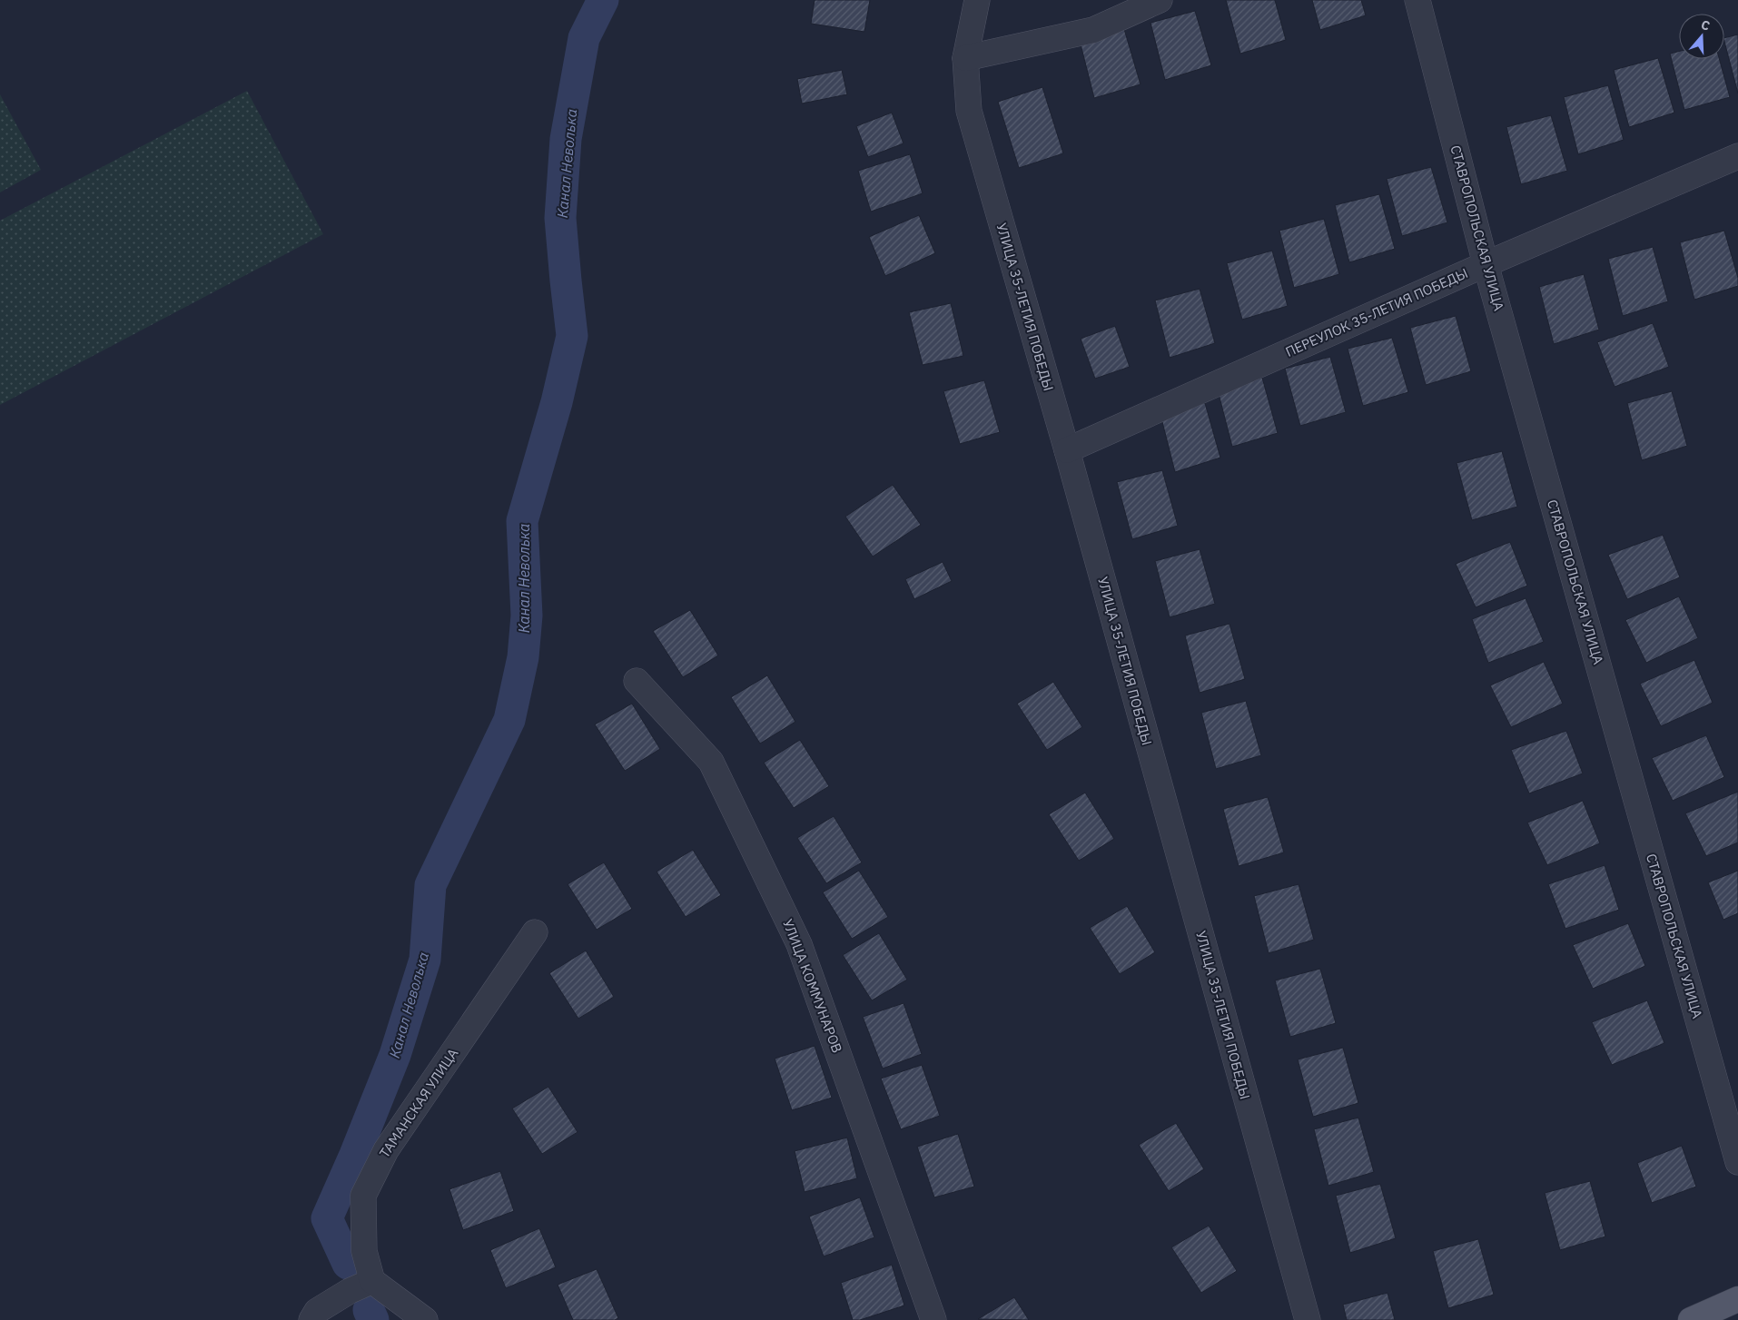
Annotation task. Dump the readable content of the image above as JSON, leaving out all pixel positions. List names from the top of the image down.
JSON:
{
  "streets": {
    "street": [
      "СТАВРОПОЛЬСКАЯ УЛИЦА",
      "УЛИЦА 35-ЛЕТИЯ ПОБЕДЫ",
      "ПЕРЕУЛОК 35-ЛЕТИЯ ПОБЕДЫ",
      "УЛИЦА КОММУНАРОВ",
      "ТАМАНСКАЯ УЛИЦА"
    ]
  },
  "crossings": [
    ["СТАВРОПОЛЬСКАЯ УЛИЦА", "ПЕРЕУЛОК 35-ЛЕТИЯ ПОБЕДЫ"],
    ["УЛИЦА 35-ЛЕТИЯ ПОБЕДЫ", "ПЕРЕУЛОК 35-ЛЕТИЯ ПОБЕДЫ"]
  ],
  "water": ["Канал Неволька"],
  "north": "top"
}
